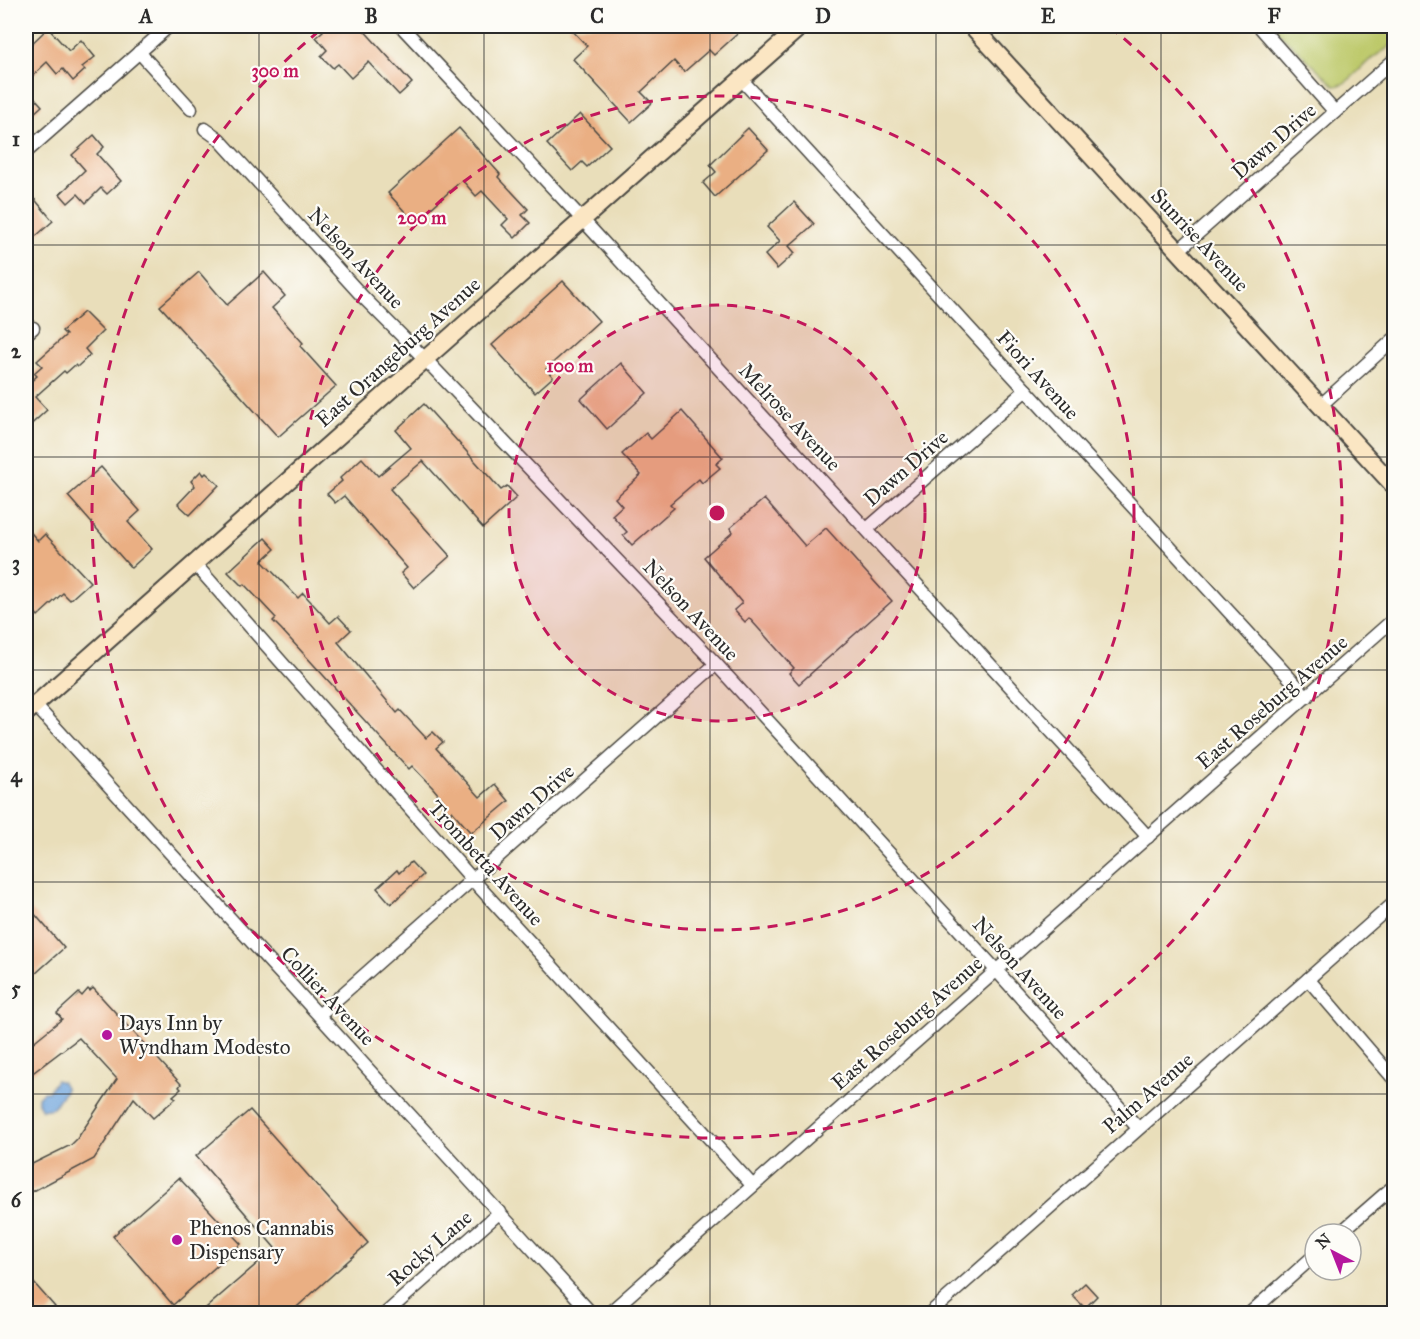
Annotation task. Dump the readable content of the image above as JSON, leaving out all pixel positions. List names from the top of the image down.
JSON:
{
  "streets": {
    "street": [
      "Dawn Drive",
      "Sunrise Avenue",
      "Nelson Avenue",
      "East Orangeburg Avenue",
      "Fiori Avenue",
      "Melrose Avenue",
      "East Roseburg Avenue",
      "Trombetta Avenue",
      "Collier Avenue",
      "Palm Avenue",
      "Rocky Lane"
    ]
  },
  "crossings": [
    ["Dawn Drive", "Sunrise Avenue"],
    ["Dawn Drive", "Nelson Avenue"],
    ["Dawn Drive", "Fiori Avenue"],
    ["Dawn Drive", "Melrose Avenue"],
    ["Dawn Drive", "Trombetta Avenue"],
    ["Dawn Drive", "Collier Avenue"],
    ["Nelson Avenue", "East Orangeburg Avenue"],
    ["Nelson Avenue", "East Roseburg Avenue"],
    ["Nelson Avenue", "Palm Avenue"],
    ["East Orangeburg Avenue", "Fiori Avenue"],
    ["East Orangeburg Avenue", "Melrose Avenue"],
    ["East Orangeburg Avenue", "Trombetta Avenue"],
    ["East Orangeburg Avenue", "Collier Avenue"],
    ["Fiori Avenue", "East Roseburg Avenue"],
    ["Melrose Avenue", "East Roseburg Avenue"],
    ["East Roseburg Avenue", "Trombetta Avenue"],
    ["Collier Avenue", "Rocky Lane"]
  ],
  "places": ["Days Inn by Wyndham Modesto", "Phenos Cannabis Dispensary"],
  "north": "top left",
  "grid": {
    "columns": [
      "A",
      "B",
      "C",
      "D",
      "E",
      "F"
    ],
    "rows": [
      "1",
      "2",
      "3",
      "4",
      "5",
      "6"
    ]
  },
  "rings": ["300 m", "200 m", "100 m"]
}
